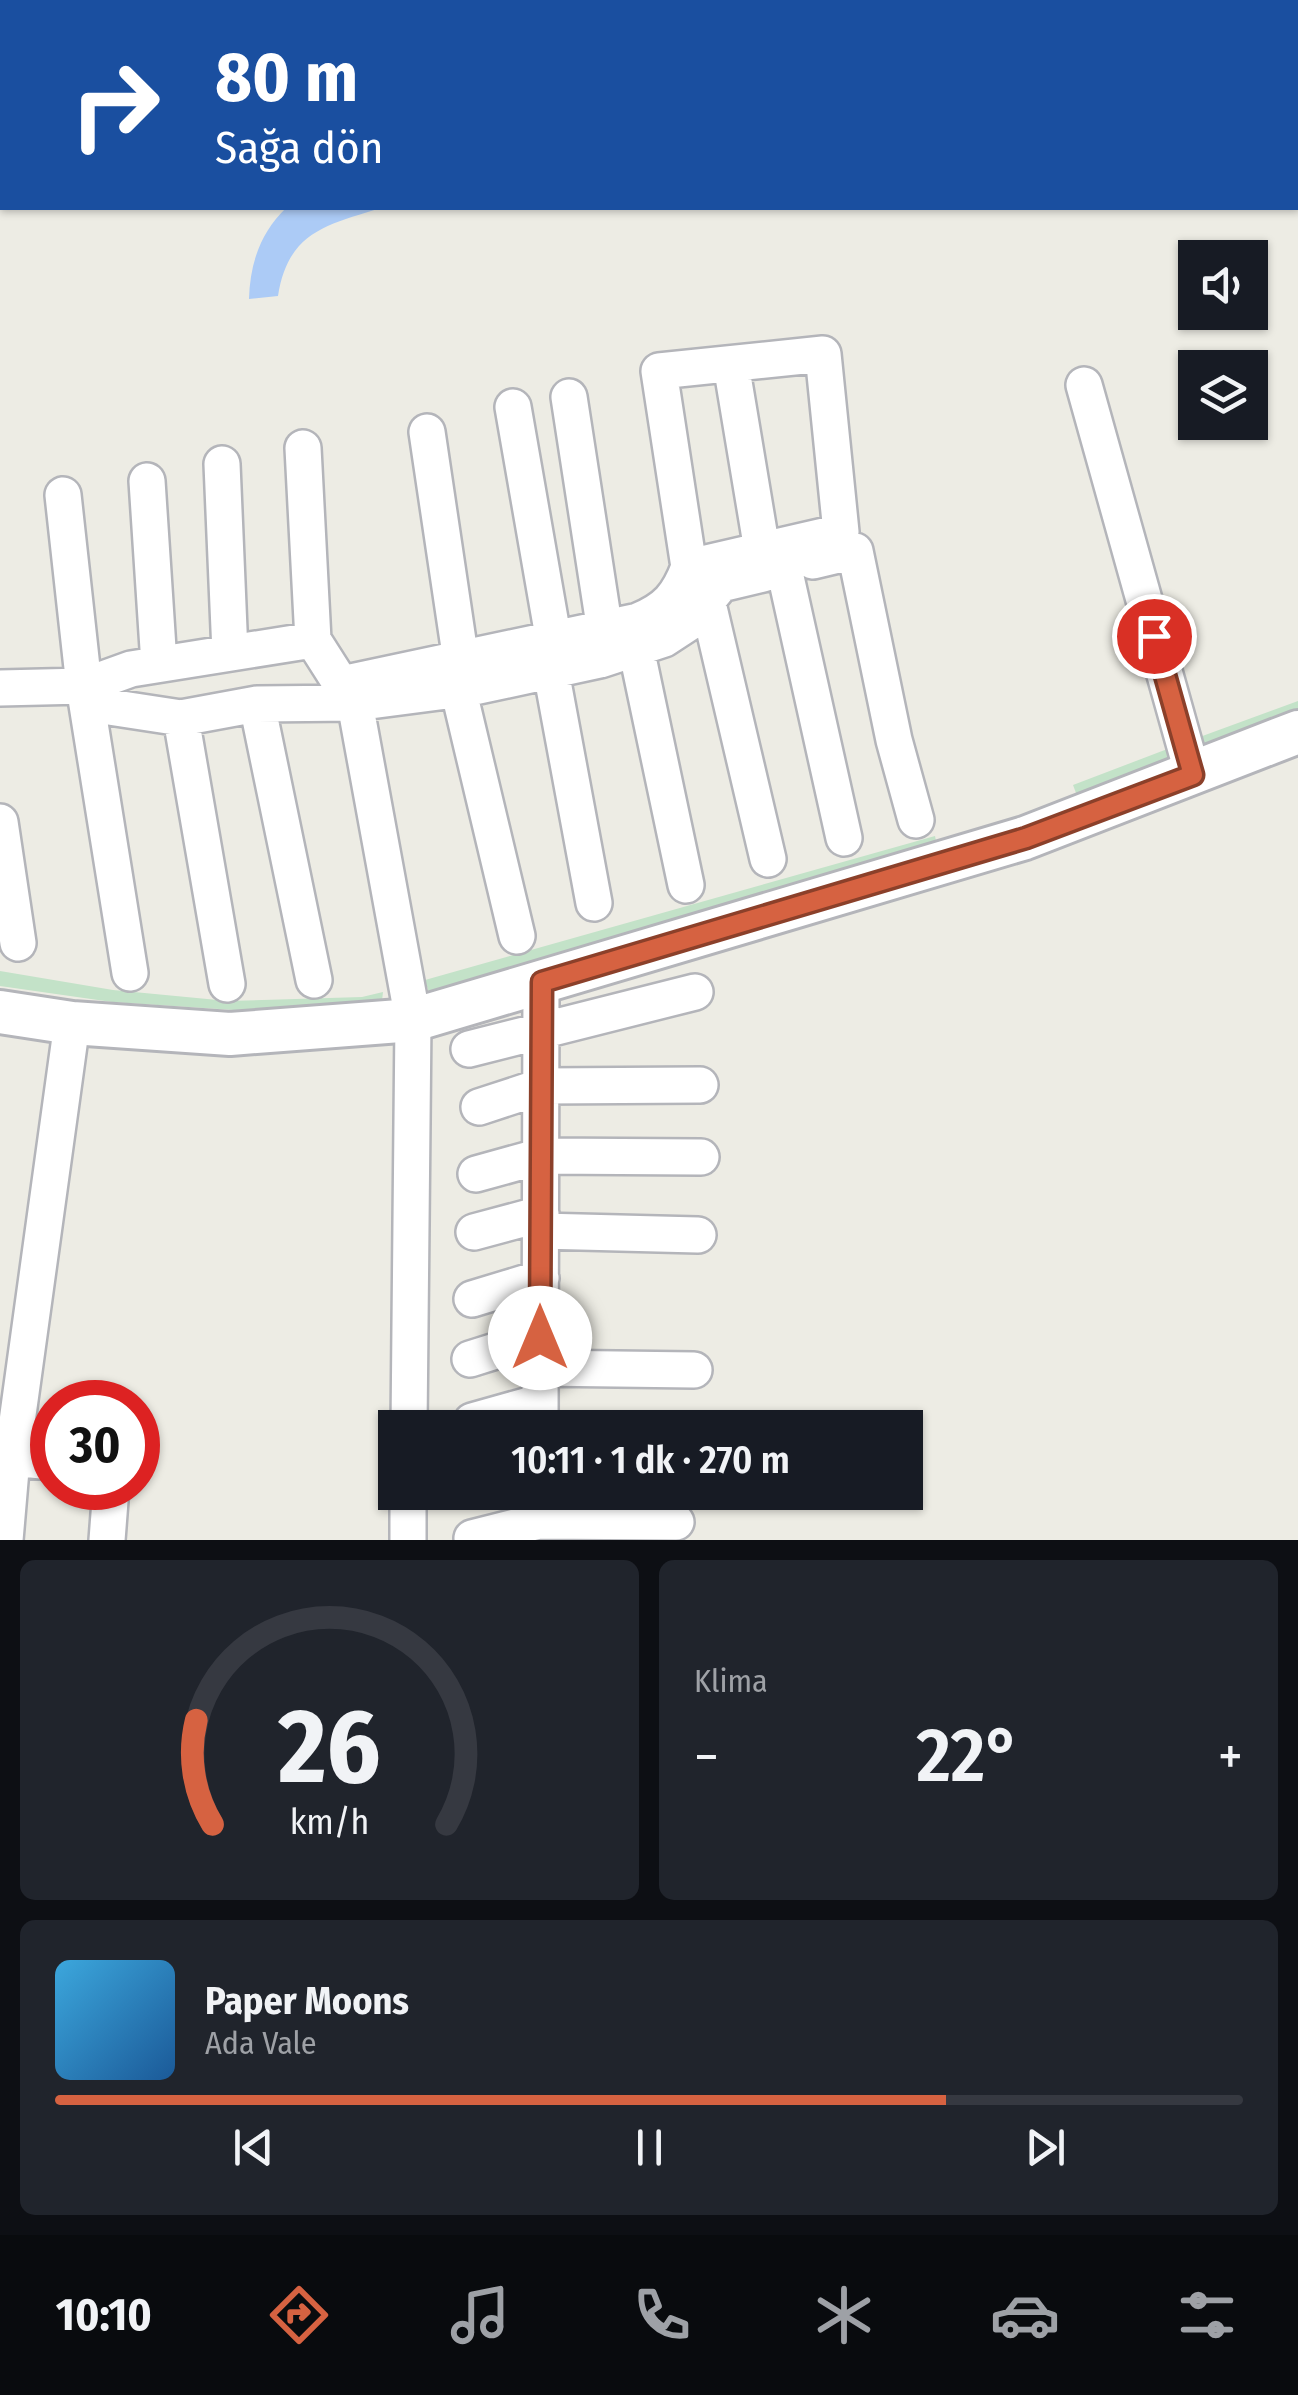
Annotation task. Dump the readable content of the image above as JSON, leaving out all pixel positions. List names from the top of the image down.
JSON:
{
  "page": {
    "turn": ["80 m", "Sağa dön"],
    "limit": "30",
    "trip": "10:11 · 1 dk · 270 m",
    "tile": "Klima",
    "heat": ["−", "22°", "+"],
    "song": ["Paper Moons", "Ada Vale"],
    "tabs": "10:10",
    "gauge": ["26", "km/h"]
  }
}
